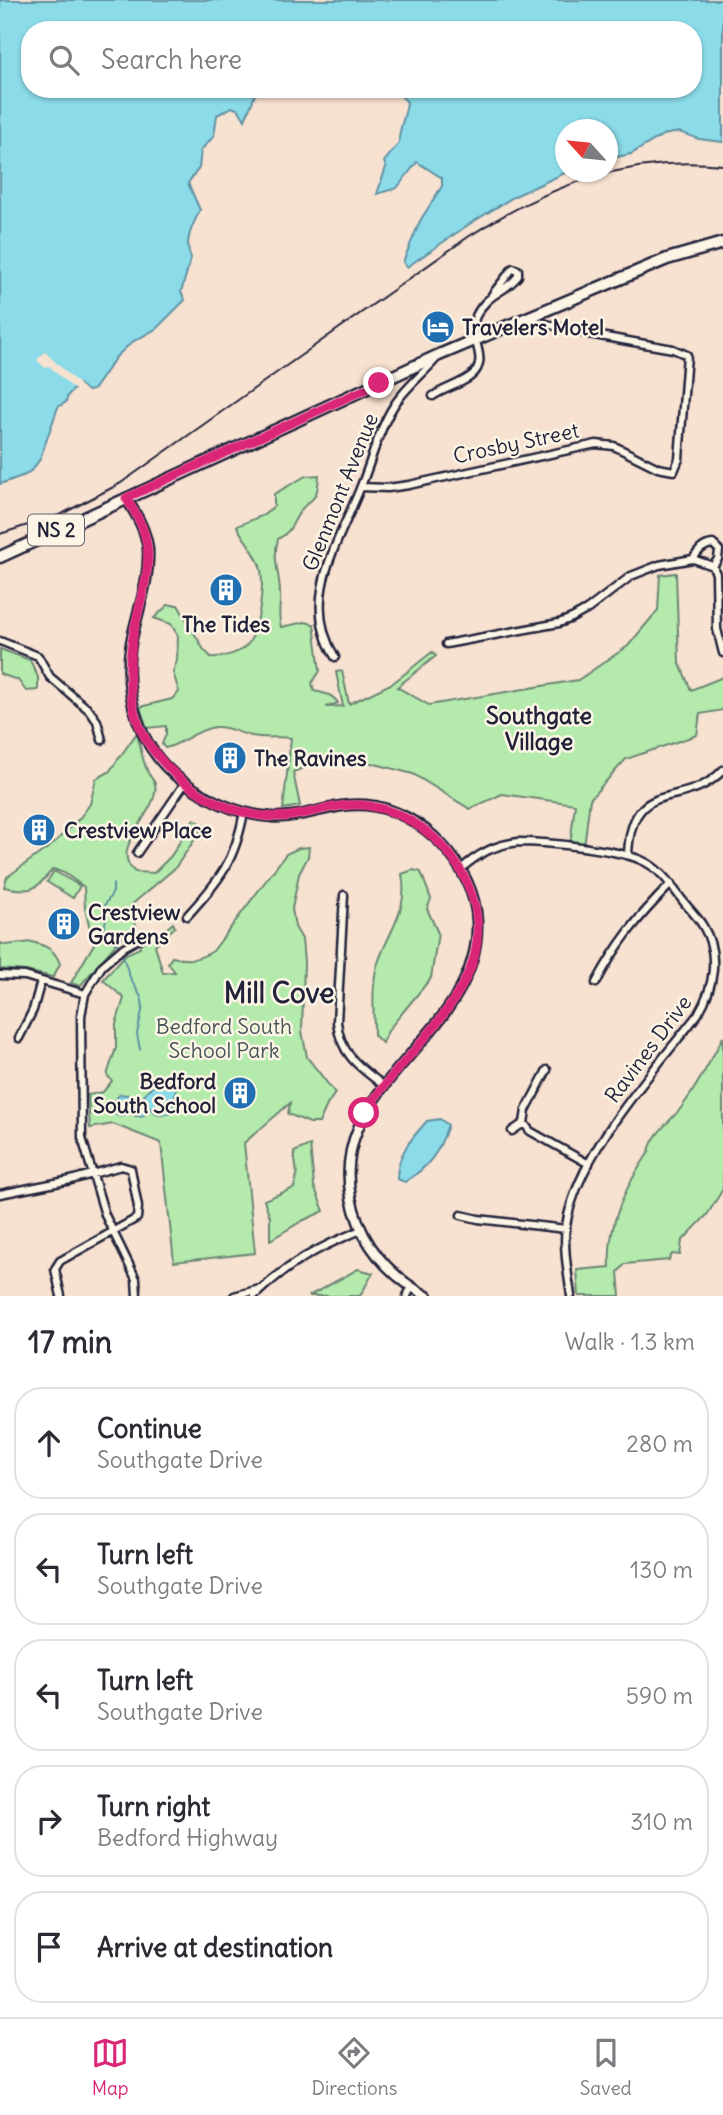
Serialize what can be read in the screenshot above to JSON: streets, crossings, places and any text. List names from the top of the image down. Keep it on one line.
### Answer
{"streets":{"main road":["NS 2"],"street":["Crosby Street","Glenmont Avenue","Ravines Drive"]},"crossings":[["Crosby Street","Glenmont Avenue"],["Crosby Street","NS 2"],["Glenmont Avenue","NS 2"]],"districts":["Southgate Village","Mill Cove"],"parks":["Bedford South School Park"],"places":{"hotel":["Travelers Motel"],"building":["The Tides","The Ravines","Crestview Place","Crestview Gardens","Bedford South School"]},"north":"top left","page":{"search":"Search here","heading":["17 min","Walk · 1.3 km"],"list":[["Continue","Southgate Drive","280 m"],["Turn left","Southgate Drive","130 m"],["Turn left","Southgate Drive","590 m"],["Turn right","Bedford Highway","310 m"],"Arrive at destination"],"nav":["Map","Directions","Saved"]}}
